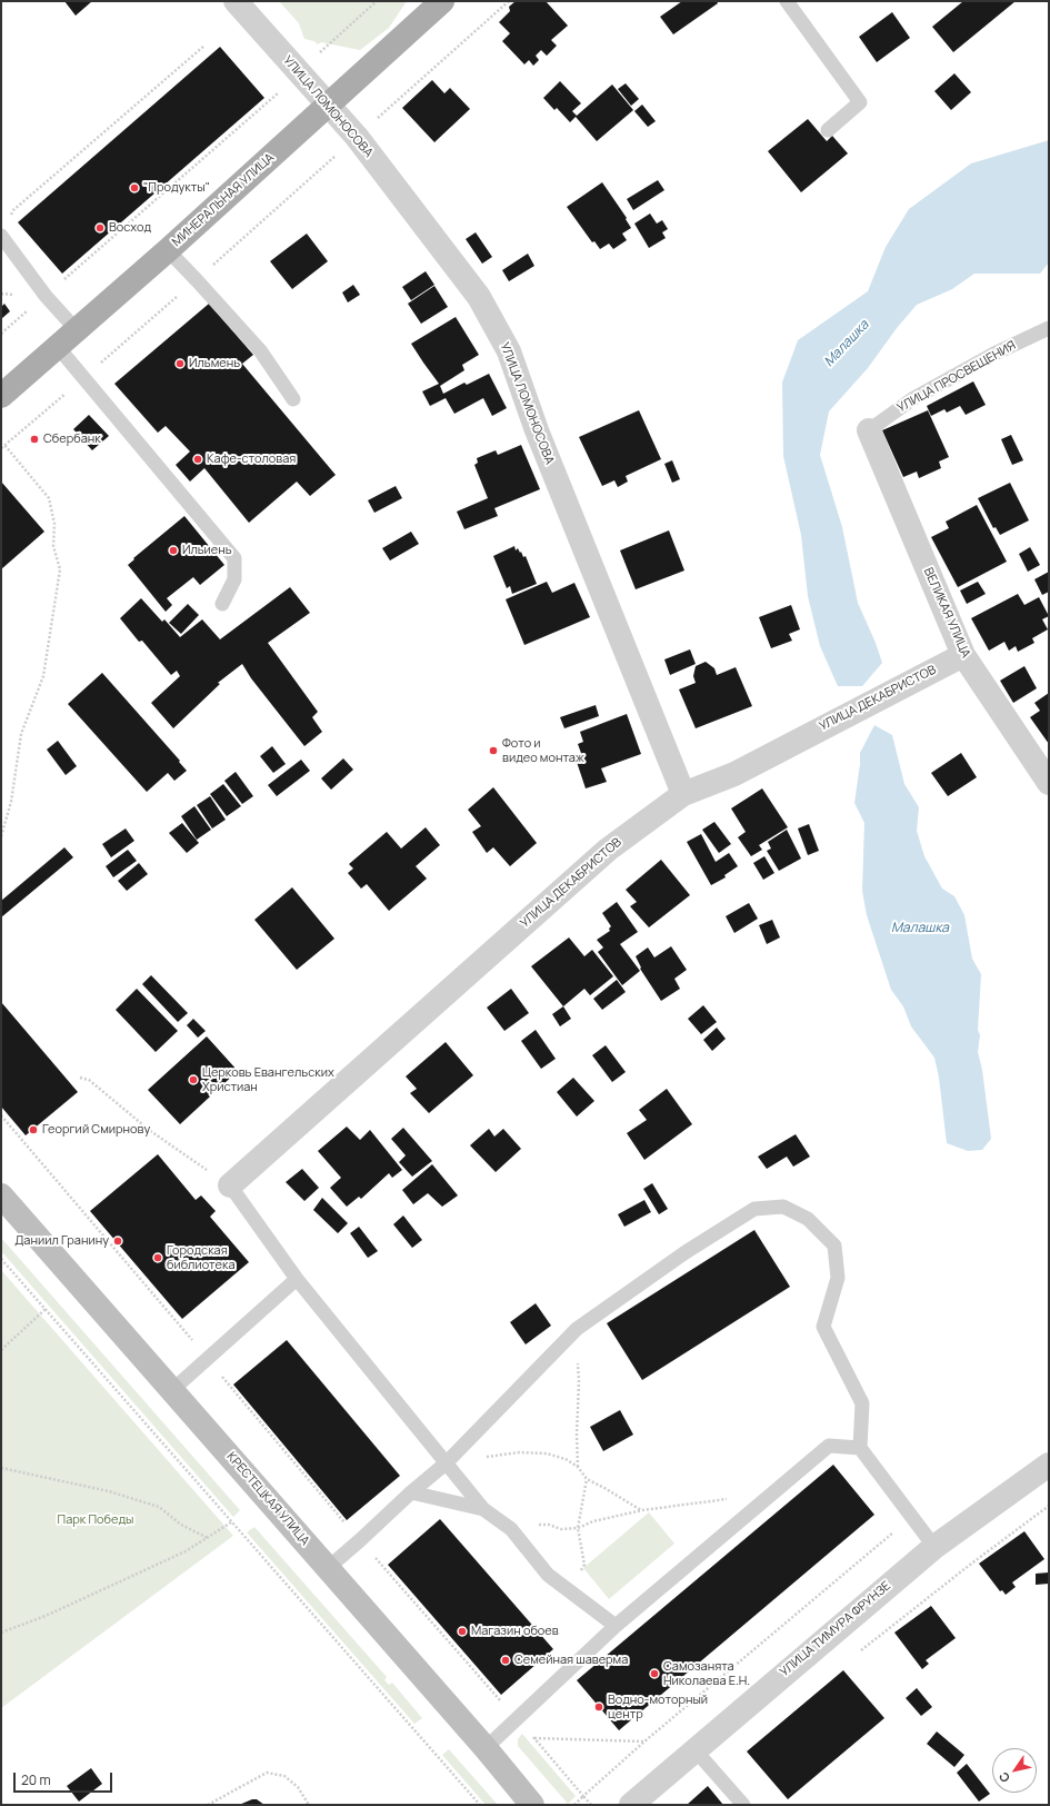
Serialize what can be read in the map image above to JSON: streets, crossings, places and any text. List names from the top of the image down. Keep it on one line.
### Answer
{"streets":{"main road":["МИНЕРАЛЬНАЯ УЛИЦА","КРЕСТЕЦКАЯ УЛИЦА"],"street":["УЛИЦА ЛОМОНОСОВА","ВЕЛИКАЯ УЛИЦА","УЛИЦА ДЕКАБРИСТОВ","УЛИЦА ТИМУРА ФРУНЗЕ"],"lane":["УЛИЦА ПРОСВЕЩЕНИЯ"]},"crossings":[["УЛИЦА ЛОМОНОСОВА","МИНЕРАЛЬНАЯ УЛИЦА"],["УЛИЦА ЛОМОНОСОВА","УЛИЦА ДЕКАБРИСТОВ"],["УЛИЦА ПРОСВЕЩЕНИЯ","ВЕЛИКАЯ УЛИЦА"],["ВЕЛИКАЯ УЛИЦА","УЛИЦА ДЕКАБРИСТОВ"]],"water":["Малашка"],"parks":["Парк Победы"],"places":["\"Продукты\"","Восход","Ильмень","Сбербанк","Кафе-столовая","Ильиень","Фото и видео монтаж","Церковь Евангельских Христиан","Георгий Смирнову","Даниил Гранину","Городская библиотека","Магазин обоев","Семейная шаверма","Самозанята Николаева Е.Н.","Водно-моторный центр"],"scale_bar":"20 m","north":"bottom left"}
